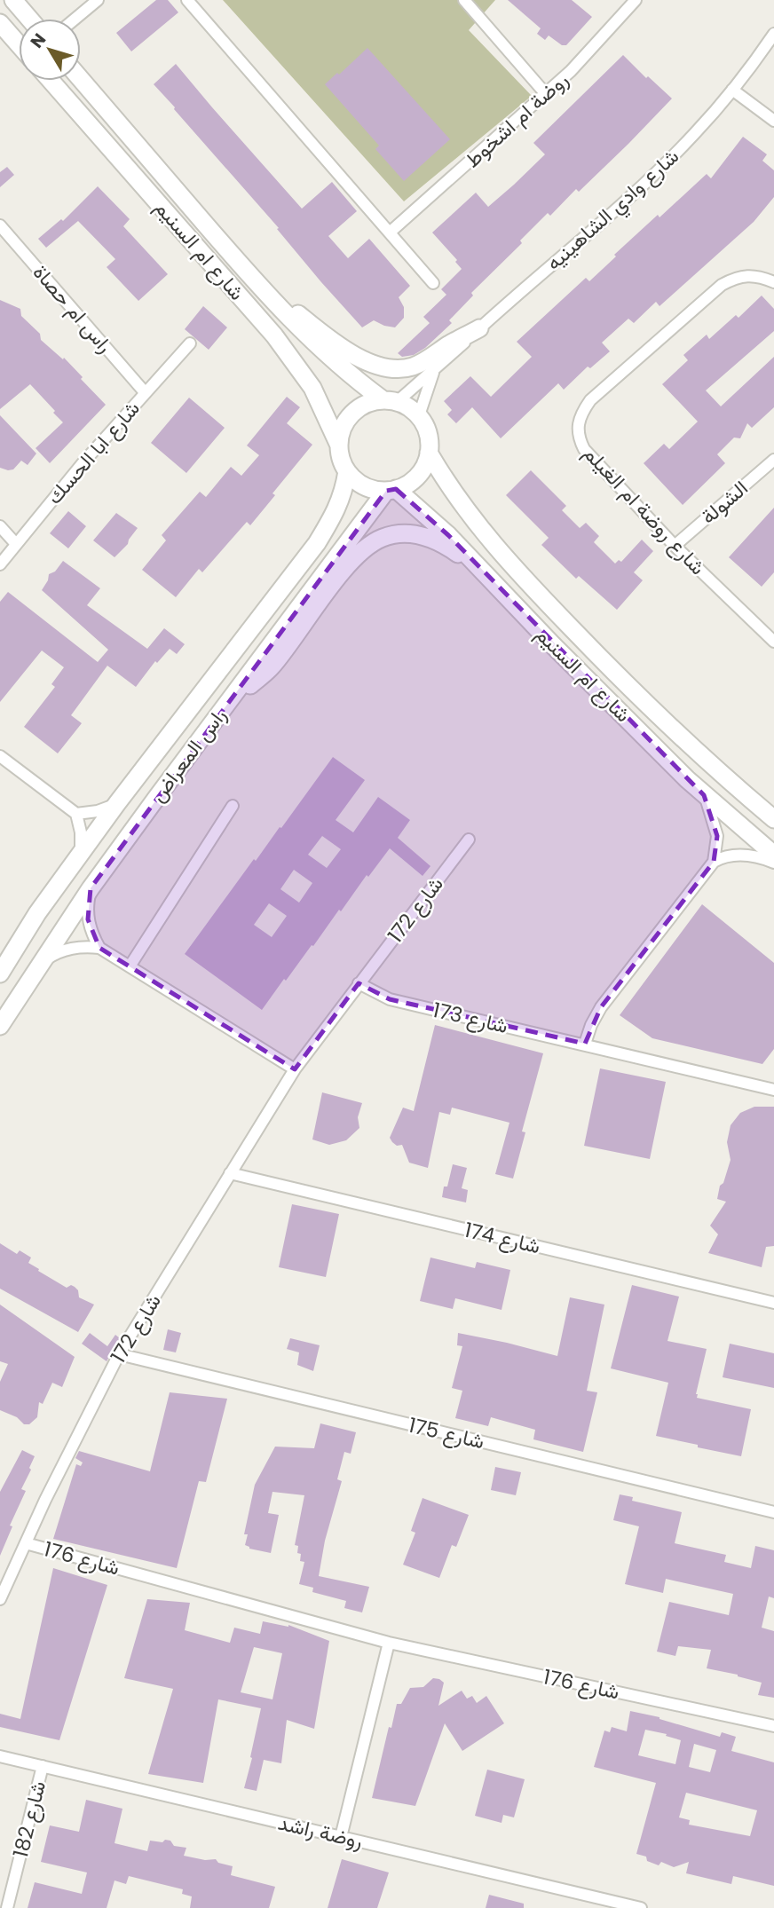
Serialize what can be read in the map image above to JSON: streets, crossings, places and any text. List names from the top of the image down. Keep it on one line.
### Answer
{"streets":{"main road":["شارع ام السنيم","راس المعراض"],"street":["روضة ام اشخوط","شارع وادي الشاهينيه","راس ام حصاة","شارع ابا الحسك","الشولة","شارع روضة ام الغيلم","شارع 172","شارع 173","شارع 174","شارع 175","شارع 176","شارع 182","روضة راشد"]},"crossings":[["شارع وادي الشاهينيه","شارع ام السنيم"],["شارع وادي الشاهينيه","راس المعراض"],["شارع ام السنيم","راس المعراض"],["راس ام حصاة","شارع ابا الحسك"],["الشولة","شارع روضة ام الغيلم"],["شارع 172","شارع 173"],["شارع 172","شارع 174"],["شارع 172","شارع 175"],["شارع 172","شارع 176"],["شارع 182","روضة راشد"]],"north":"top left"}
